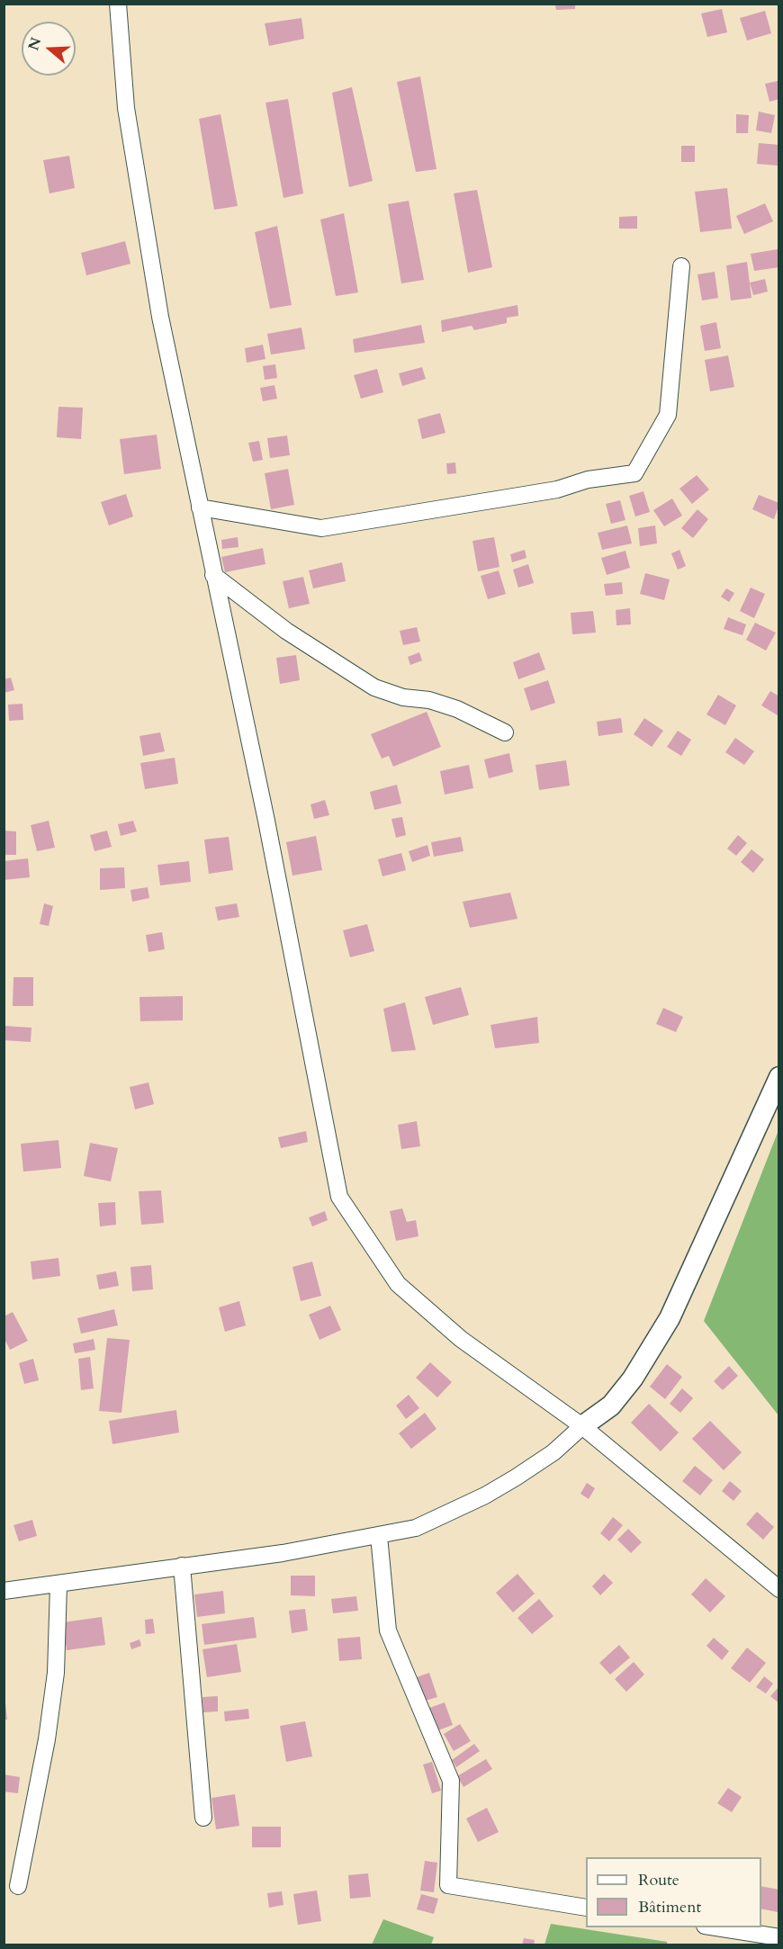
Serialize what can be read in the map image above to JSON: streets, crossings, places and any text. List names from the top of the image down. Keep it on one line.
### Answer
{"legend":["Route","Bâtiment"],"north":"left"}
